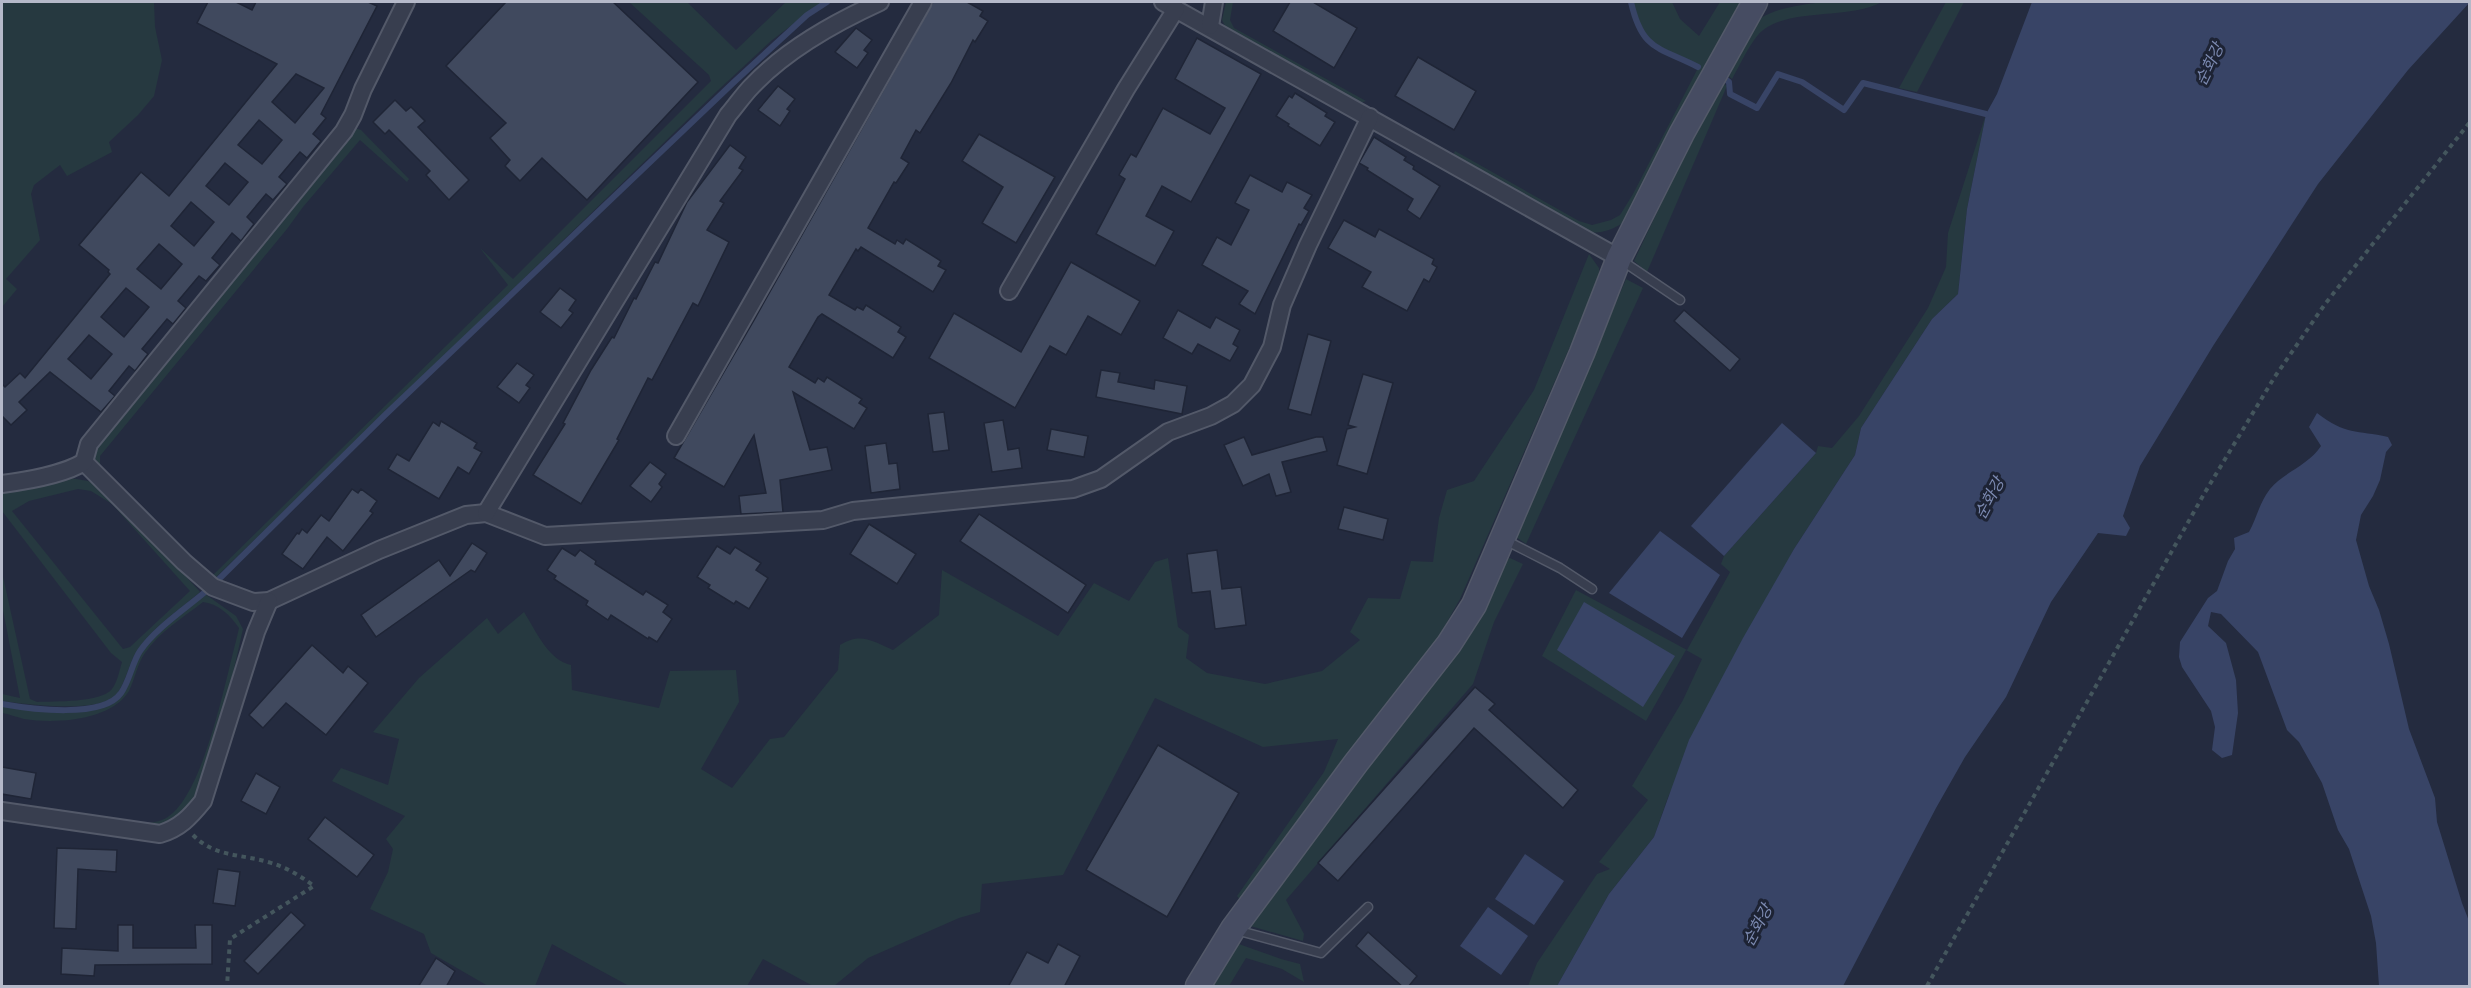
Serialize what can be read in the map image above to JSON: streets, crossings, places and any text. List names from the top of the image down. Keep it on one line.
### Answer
{"water":["순화강"]}
